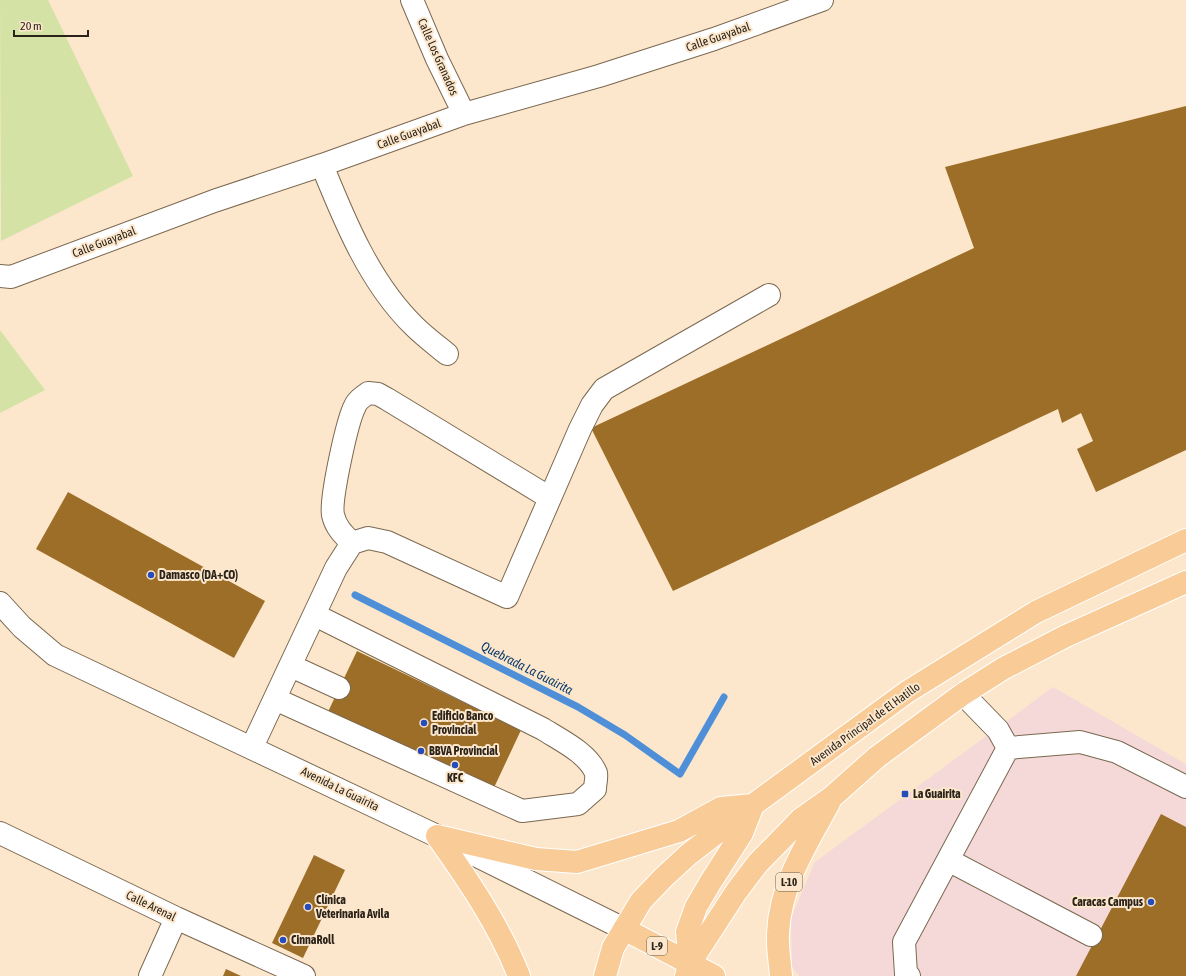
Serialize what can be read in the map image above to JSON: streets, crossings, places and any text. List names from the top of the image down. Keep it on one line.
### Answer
{"streets":{"main road":["Avenida Principal de El Hatillo","Avenida La Guairita","L-10","L-9"],"street":["Calle Guayabal","Calle Los Granados","Calle Arenal"]},"crossings":[["Calle Guayabal","Calle Los Granados"],["Avenida Principal de El Hatillo","Avenida La Guairita"],["Avenida La Guairita","L-10"],["Avenida La Guairita","L-9"],["L-10","L-9"]],"water":["Quebrada La Guairita"],"places":{"other":["Damasco (DA+CO)","Edificio Banco Provincial","BBVA Provincial","KFC","Caracas Campus","Clínica Veterinaria Avila","CinnaRoll"],"transit":["La Guairita"]},"scale_bar":"20 m"}
